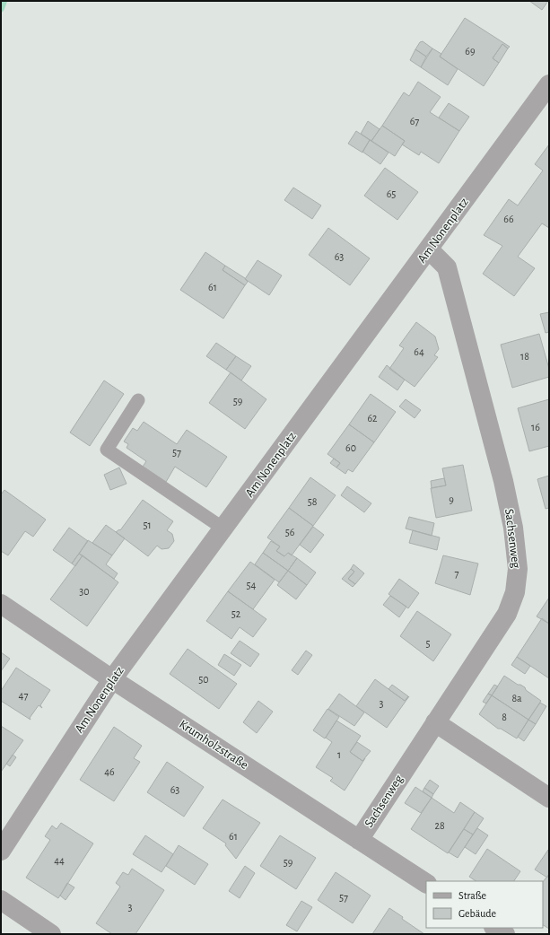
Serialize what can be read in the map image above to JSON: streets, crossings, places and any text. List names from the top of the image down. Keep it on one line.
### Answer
{"streets":{"street":["Am Nonenplatz","Sachsenweg","Krumholzstraße"]},"crossings":[["Am Nonenplatz","Sachsenweg"],["Am Nonenplatz","Krumholzstraße"],["Sachsenweg","Krumholzstraße"]],"house_numbers":["69","67","65","66","63","61","64","18","59","62","16","60","57","9","58","51","56","7","54","30","52","5","50","47","8a","3","8","1","46","63","28","61","44","59","57","3"],"legend":["Straße","Gebäude"]}
